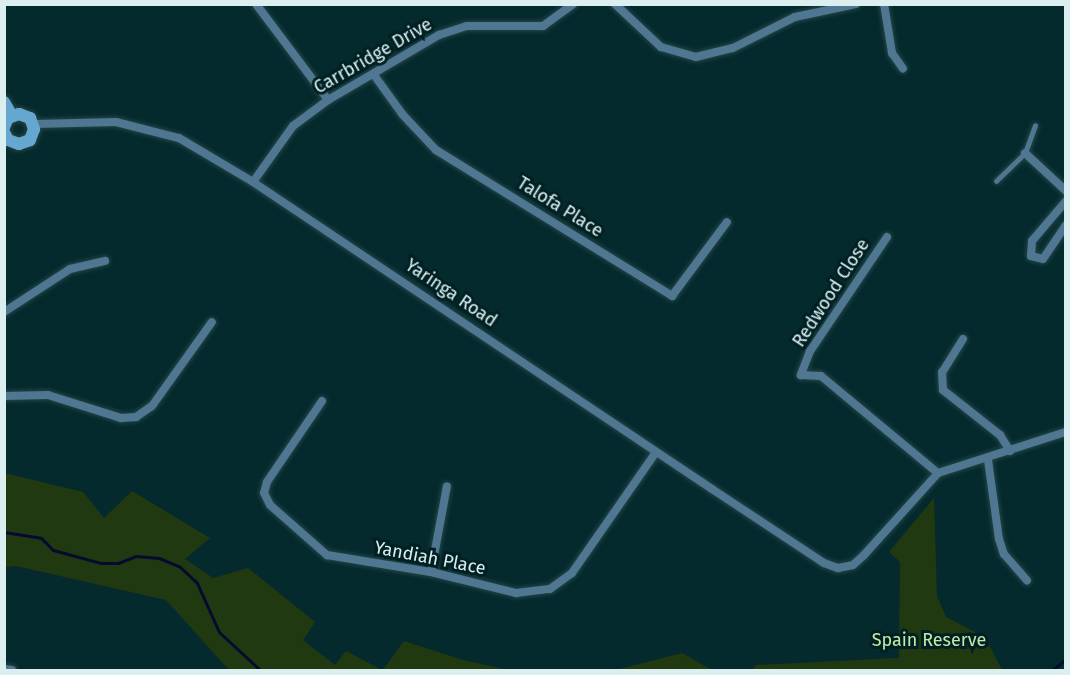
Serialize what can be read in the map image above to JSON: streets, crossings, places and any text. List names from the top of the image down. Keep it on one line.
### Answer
{"streets":{"street":["Carrbridge Drive","Talofa Place","Yaringa Road","Redwood Close","Yandiah Place"]},"crossings":[["Carrbridge Drive","Talofa Place"],["Carrbridge Drive","Yaringa Road"],["Yaringa Road","Redwood Close"],["Yaringa Road","Yandiah Place"]],"parks":["Spain Reserve"]}
